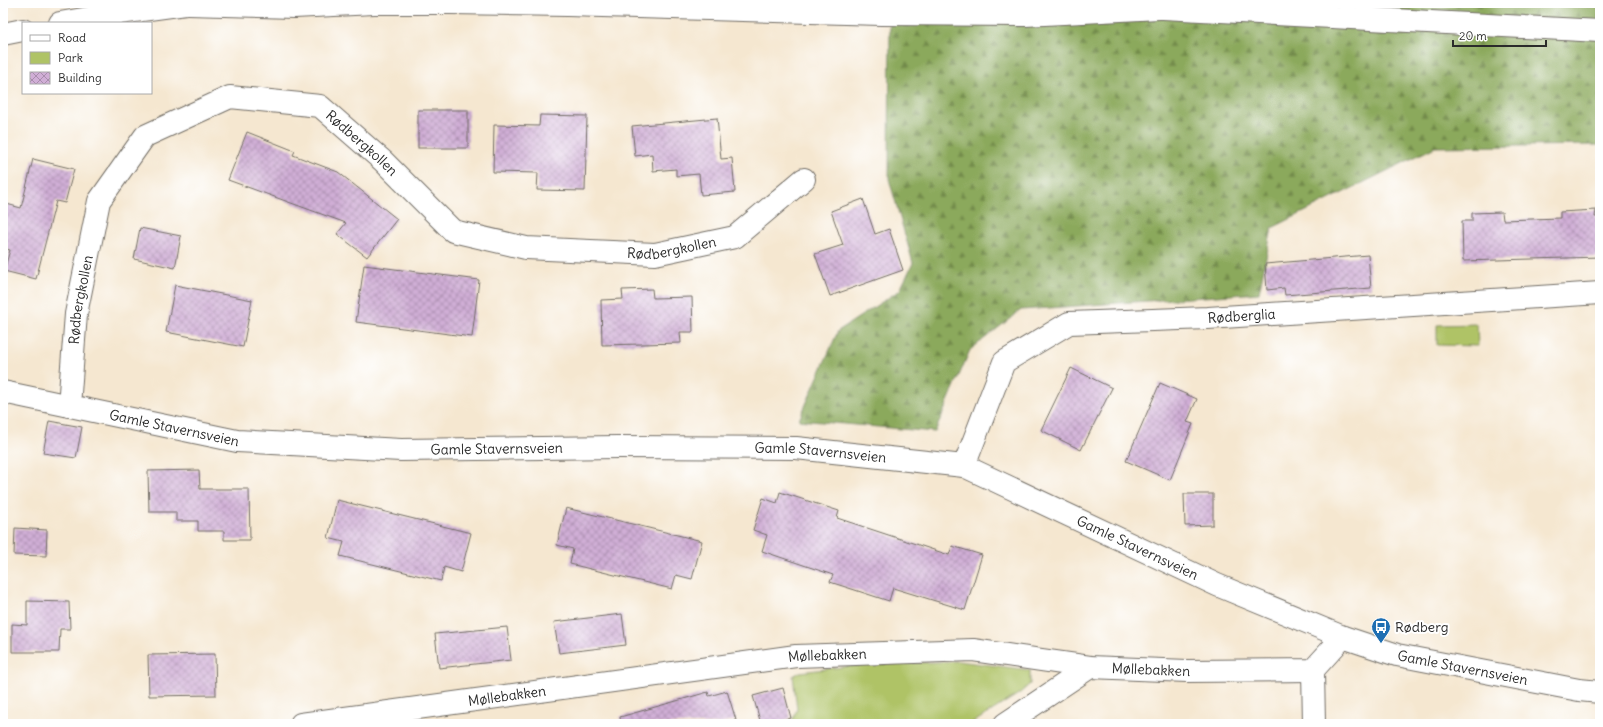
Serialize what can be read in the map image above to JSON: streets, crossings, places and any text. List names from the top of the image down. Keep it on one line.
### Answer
{"streets":{"street":["Rødbergkollen","Rødberglia","Gamle Stavernsveien","Møllebakken"]},"crossings":[["Rødbergkollen","Gamle Stavernsveien"],["Rødberglia","Gamle Stavernsveien"]],"places":{"bus stop":["Rødberg"]},"legend":["Road","Park","Building"],"scale_bar":"20 m"}
